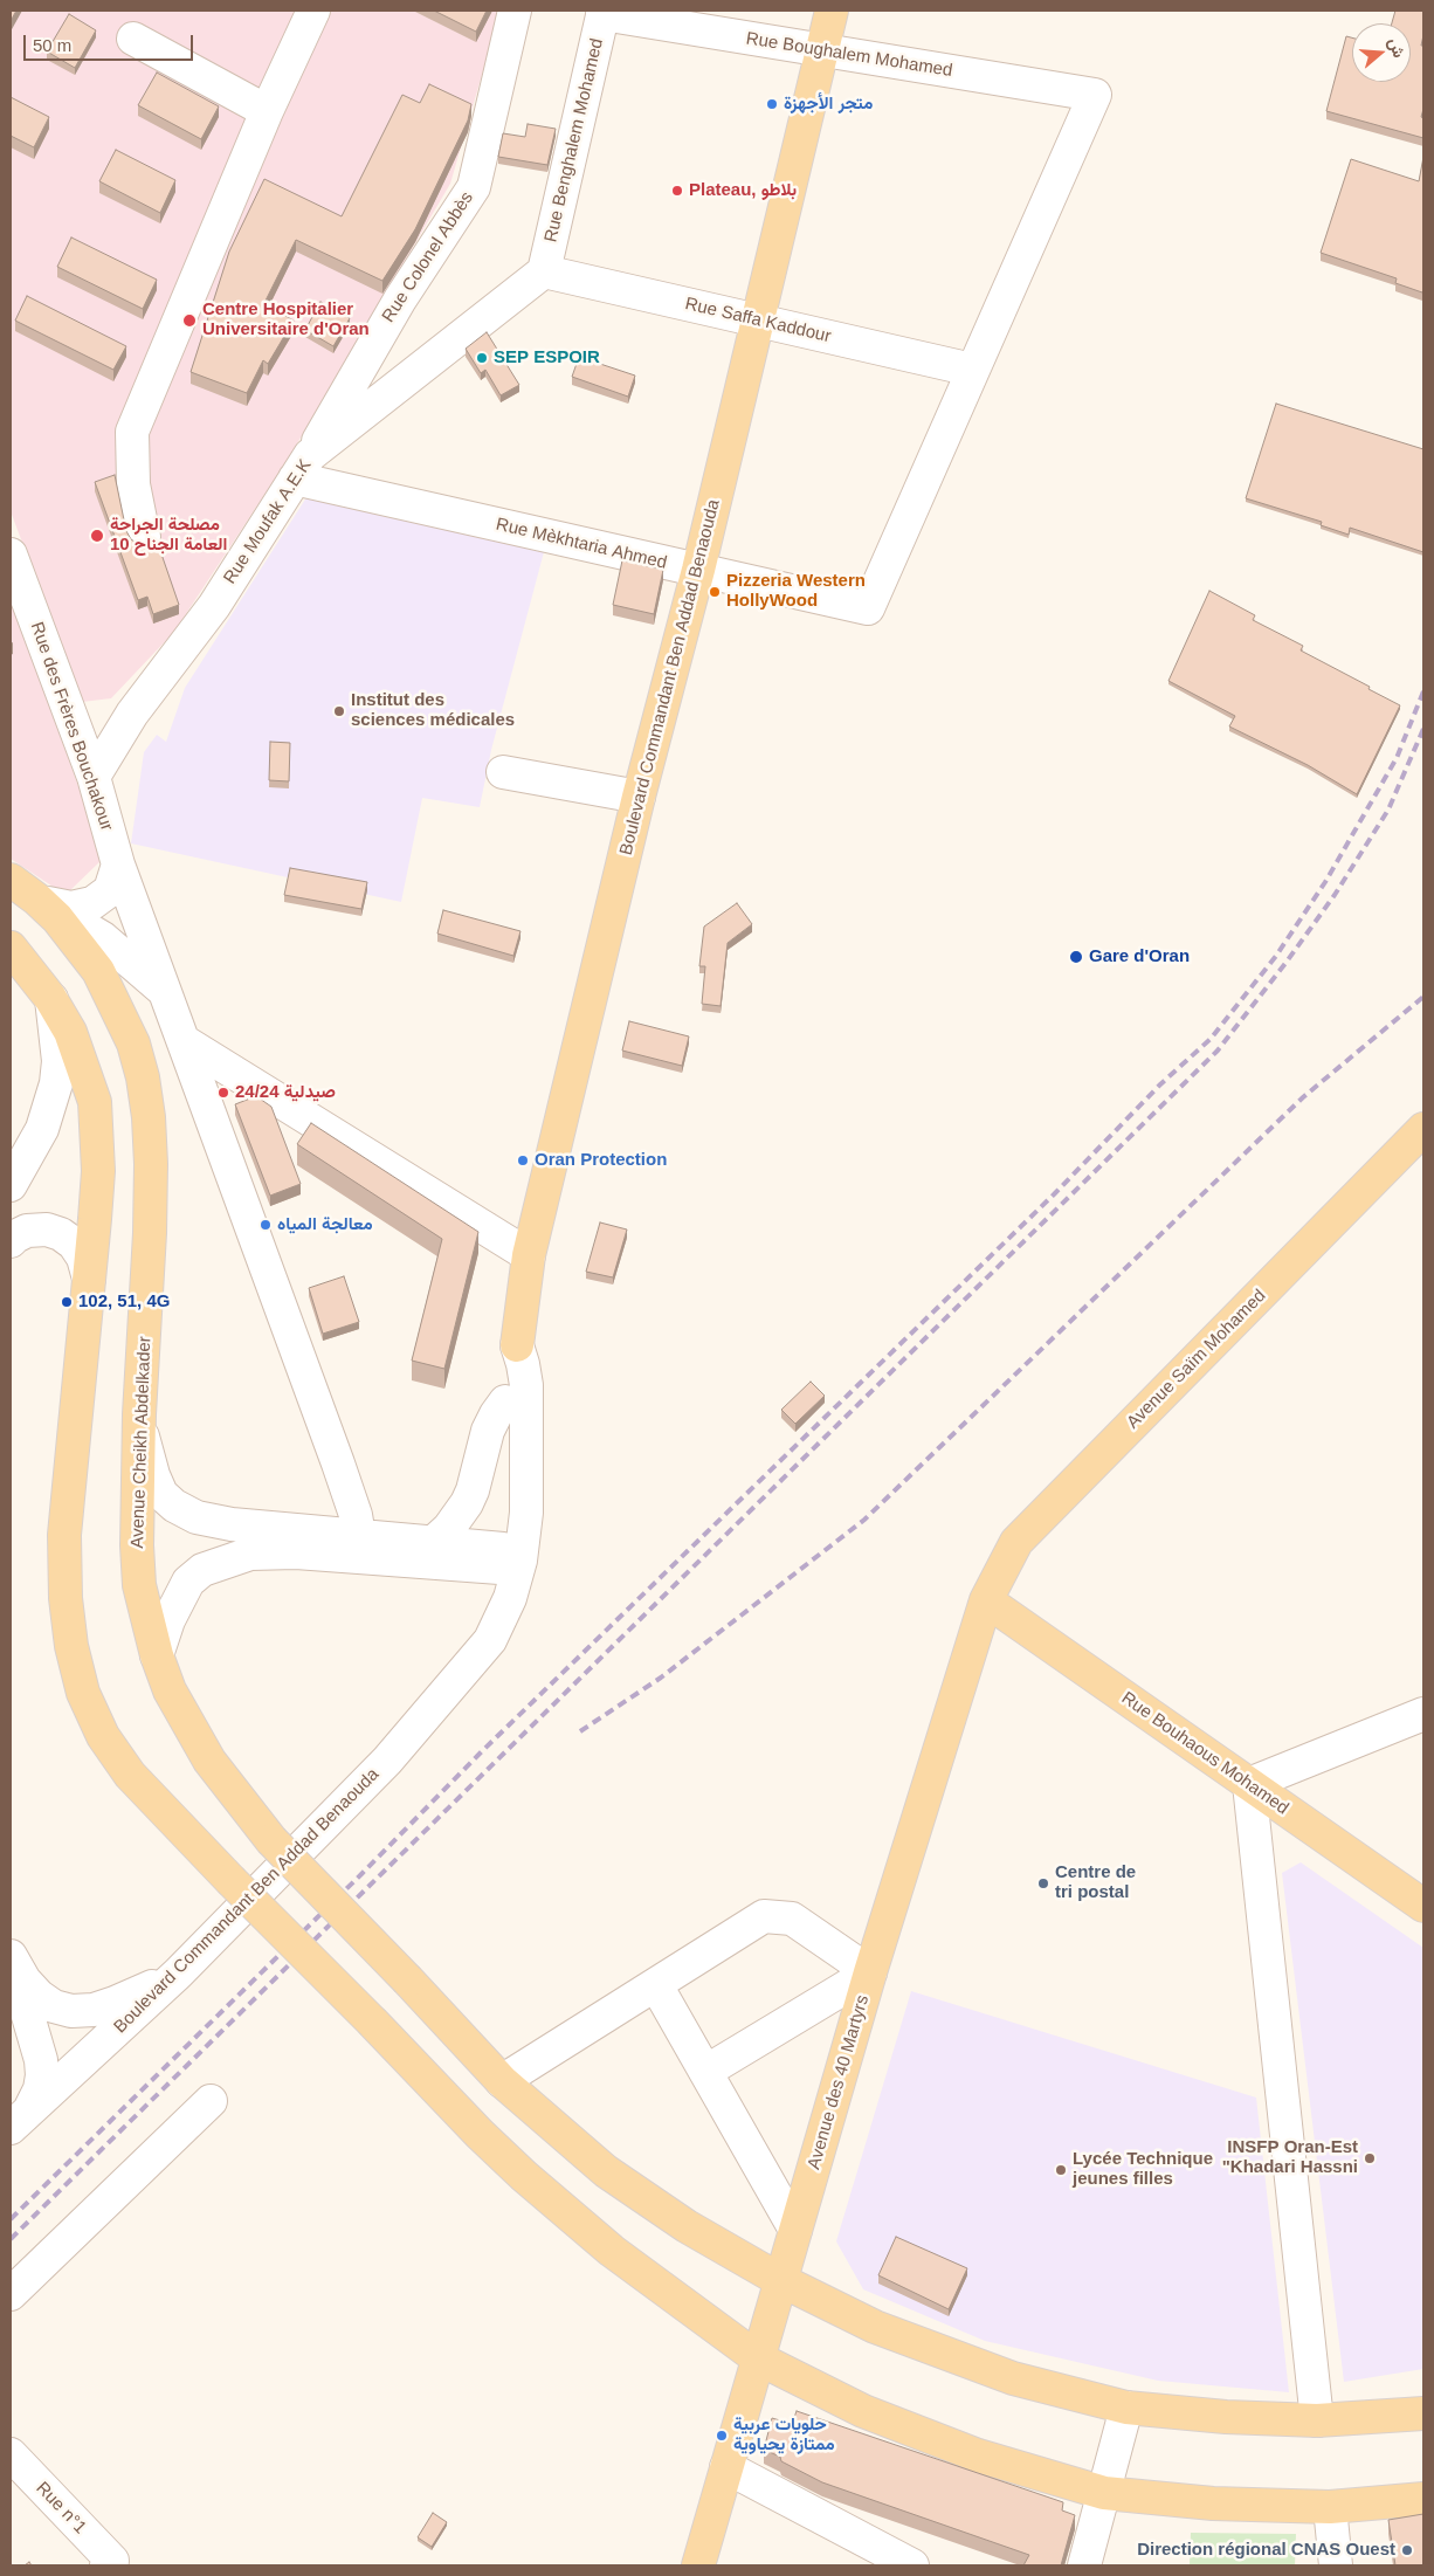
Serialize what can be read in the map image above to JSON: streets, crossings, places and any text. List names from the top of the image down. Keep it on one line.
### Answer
{"streets":{"main road":["Boulevard Commandant Ben Addad Benaouda","Avenue Saïm Mohamed","Avenue Cheikh Abdelkader","Rue Bouhaous Mohamed","Avenue des 40 Martyrs"],"street":["Rue Boughalem Mohamed","Rue Benghalem Mohamed","Rue Colonel Abbès","Rue Saffa Kaddour","Rue Moufak A.E.K","Rue Mèkhtaria Ahmed","Rue des Frères Bouchakour","Rue n°1"]},"crossings":[["Rue Boughalem Mohamed","Rue Benghalem Mohamed"],["Rue Boughalem Mohamed","Rue Saffa Kaddour"],["Rue Boughalem Mohamed","Rue Mèkhtaria Ahmed"],["Rue Boughalem Mohamed","Boulevard Commandant Ben Addad Benaouda"],["Rue Benghalem Mohamed","Rue Saffa Kaddour"],["Rue Benghalem Mohamed","Rue Moufak A.E.K"],["Rue Colonel Abbès","Rue Moufak A.E.K"],["Rue Colonel Abbès","Rue Mèkhtaria Ahmed"],["Rue Saffa Kaddour","Rue Moufak A.E.K"],["Rue Saffa Kaddour","Rue Mèkhtaria Ahmed"],["Rue Saffa Kaddour","Boulevard Commandant Ben Addad Benaouda"],["Rue Moufak A.E.K","Rue Mèkhtaria Ahmed"],["Rue Moufak A.E.K","Rue des Frères Bouchakour"],["Rue Mèkhtaria Ahmed","Boulevard Commandant Ben Addad Benaouda"],["Avenue Saïm Mohamed","Rue Bouhaous Mohamed"],["Avenue Saïm Mohamed","Avenue des 40 Martyrs"],["Avenue Cheikh Abdelkader","Avenue des 40 Martyrs"],["Rue Bouhaous Mohamed","Avenue des 40 Martyrs"]],"places":["متجر الأجهزة","Plateau, بلاطو","Centre Hospitalier Universitaire d'Oran","SEP ESPOIR","مصلحة الجراحة العامة الجناح 10","Pizzeria Western HollyWood","Institut des sciences médicales","Gare d'Oran","صيدلية 24/24","Oran Protection","معالجة المياه","102, 51, 4G","Centre de tri postal","INSFP Oran-Est \"Khadari Hassni","Lycée Technique jeunes filles","حلويات عربية ممتازة يحياوية","Direction régional CNAS Ouest"],"scale_bar":"50 m","north":"right"}
